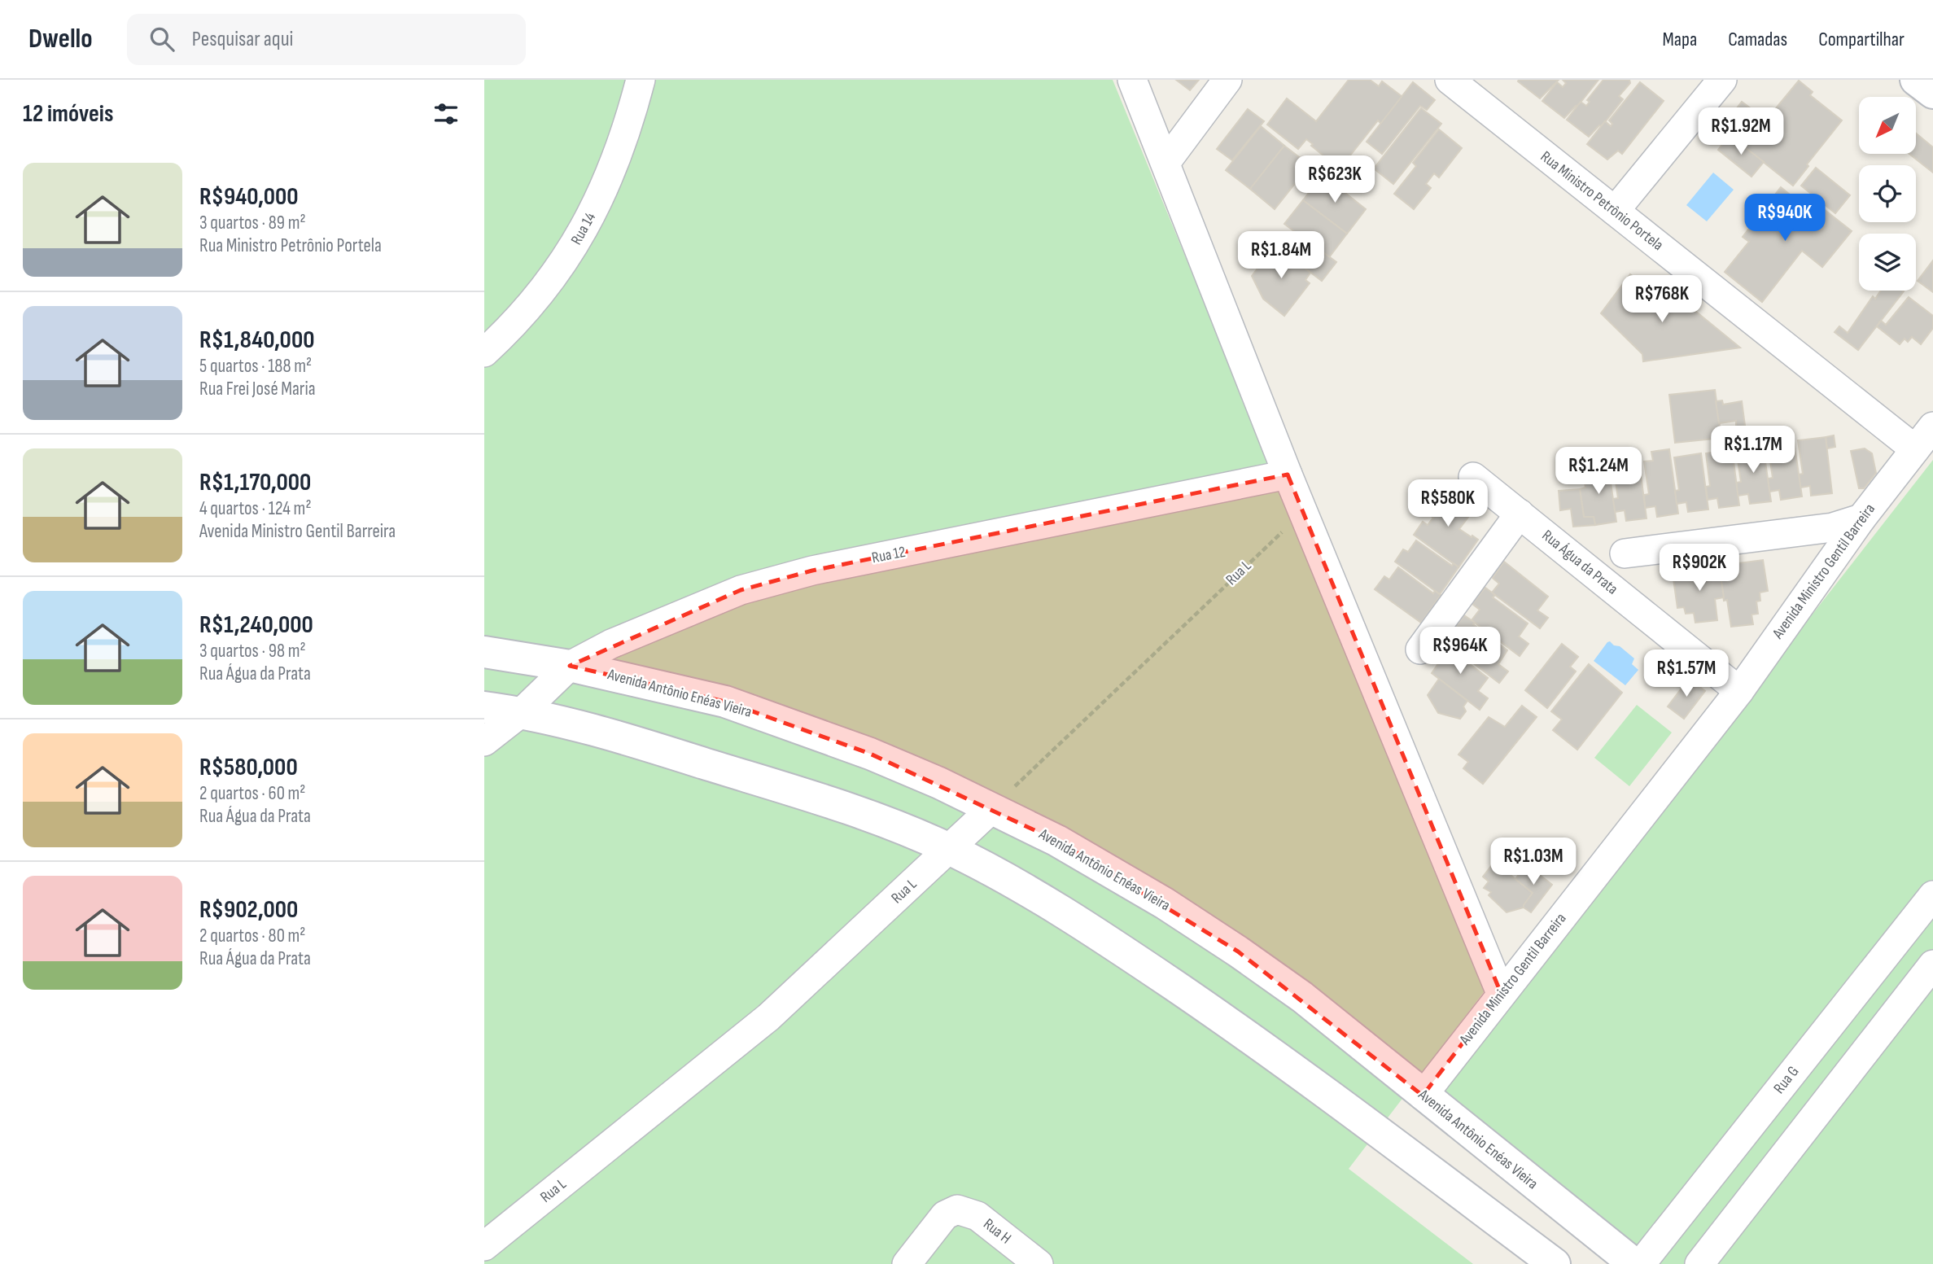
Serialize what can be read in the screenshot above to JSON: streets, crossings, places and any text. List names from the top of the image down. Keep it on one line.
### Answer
{"streets":{"street":["Rua Ministro Petrônio Portela","Rua 14","Rua 12","Rua Água da Prata","Avenida Ministro Gentil Barreira","Rua L","Avenida Antônio Enéas Vieira","Rua G","Rua H"]},"crossings":[["Rua Ministro Petrônio Portela","Avenida Ministro Gentil Barreira"],["Rua 12","Avenida Antônio Enéas Vieira"],["Rua Água da Prata","Avenida Ministro Gentil Barreira"],["Avenida Ministro Gentil Barreira","Avenida Antônio Enéas Vieira"],["Rua L","Avenida Antônio Enéas Vieira"]],"north":"bottom left","page":{"header":"Dwello","search":"Pesquisar aqui","nav":["Mapa","Camadas","Compartilhar"],"heading":"12 imóveis","price":["R$1.92M","R$623K","R$940K","R$1.84M","R$768K","R$1.17M","R$1.24M","R$580K","R$902K","R$964K","R$1.57M","R$1.03M"],"list":[{"name":"R$940,000","note":"3 quartos · 89 m² · Rua Ministro Petrônio Portela"},{"name":"R$1,840,000","note":"5 quartos · 188 m² · Rua Frei José Maria"},{"name":"R$1,170,000","note":"4 quartos · 124 m² · Avenida Ministro Gentil Barreira"},{"name":"R$1,240,000","note":"3 quartos · 98 m² · Rua Água da Prata"},{"name":"R$580,000","note":"2 quartos · 60 m² · Rua Água da Prata"},{"name":"R$902,000","note":"2 quartos · 80 m² · Rua Água da Prata"}]}}
